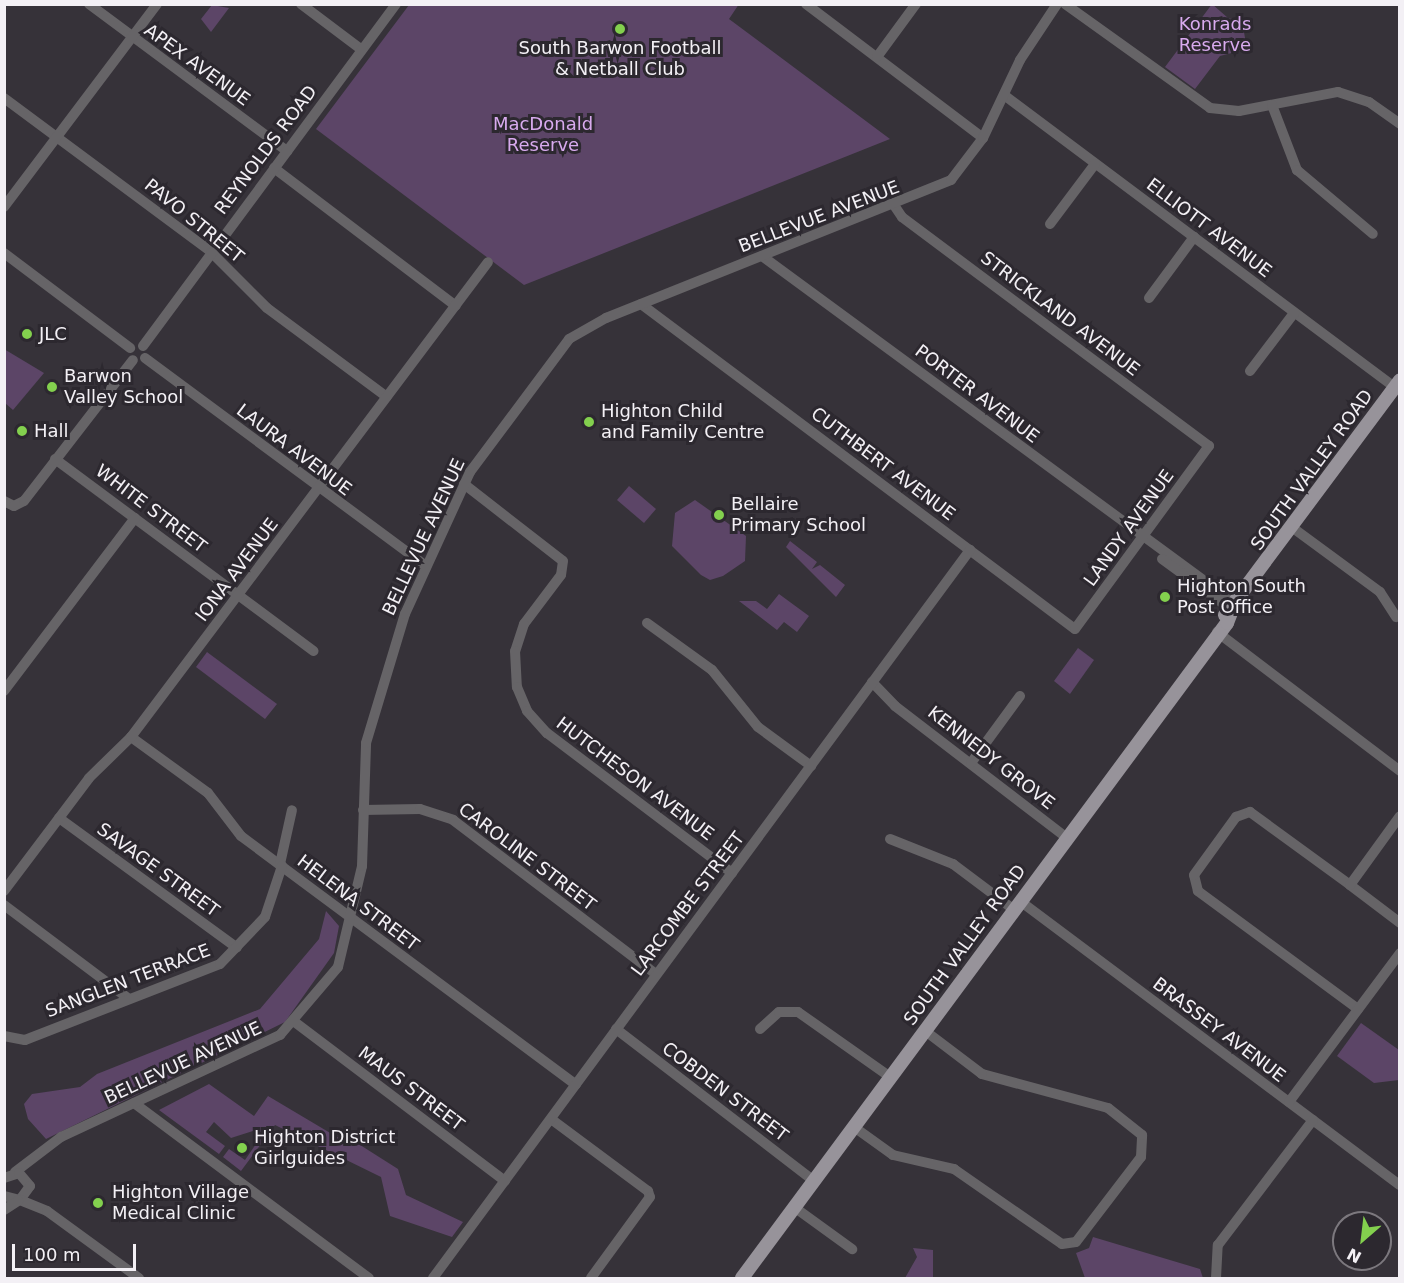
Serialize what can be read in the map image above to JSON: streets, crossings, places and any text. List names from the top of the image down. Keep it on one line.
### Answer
{"streets":{"main road":["SOUTH VALLEY ROAD"],"street":["APEX AVENUE","REYNOLDS ROAD","BELLEVUE AVENUE","PAVO STREET","ELLIOTT AVENUE","STRICKLAND AVENUE","PORTER AVENUE","LAURA AVENUE","CUTHBERT AVENUE","WHITE STREET","LANDY AVENUE","IONA AVENUE","KENNEDY GROVE","HUTCHESON AVENUE","CAROLINE STREET","SAVAGE STREET","HELENA STREET","LARCOMBE STREET","SANGLEN TERRACE","BRASSEY AVENUE","MAUS STREET","COBDEN STREET"]},"crossings":[["APEX AVENUE","REYNOLDS ROAD"],["REYNOLDS ROAD","PAVO STREET"],["BELLEVUE AVENUE","ELLIOTT AVENUE"],["BELLEVUE AVENUE","STRICKLAND AVENUE"],["BELLEVUE AVENUE","PORTER AVENUE"],["BELLEVUE AVENUE","LAURA AVENUE"],["BELLEVUE AVENUE","CUTHBERT AVENUE"],["BELLEVUE AVENUE","HUTCHESON AVENUE"],["BELLEVUE AVENUE","CAROLINE STREET"],["BELLEVUE AVENUE","HELENA STREET"],["BELLEVUE AVENUE","MAUS STREET"],["PAVO STREET","IONA AVENUE"],["ELLIOTT AVENUE","SOUTH VALLEY ROAD"],["STRICKLAND AVENUE","LANDY AVENUE"],["PORTER AVENUE","SOUTH VALLEY ROAD"],["PORTER AVENUE","LANDY AVENUE"],["LAURA AVENUE","IONA AVENUE"],["CUTHBERT AVENUE","LANDY AVENUE"],["CUTHBERT AVENUE","LARCOMBE STREET"],["SOUTH VALLEY ROAD","KENNEDY GROVE"],["SOUTH VALLEY ROAD","BRASSEY AVENUE"],["SOUTH VALLEY ROAD","COBDEN STREET"],["WHITE STREET","IONA AVENUE"],["IONA AVENUE","SAVAGE STREET"],["IONA AVENUE","HELENA STREET"],["KENNEDY GROVE","LARCOMBE STREET"],["HUTCHESON AVENUE","LARCOMBE STREET"],["CAROLINE STREET","LARCOMBE STREET"],["SAVAGE STREET","SANGLEN TERRACE"],["HELENA STREET","LARCOMBE STREET"],["HELENA STREET","SANGLEN TERRACE"],["LARCOMBE STREET","MAUS STREET"],["LARCOMBE STREET","COBDEN STREET"]],"parks":["Konrads Reserve","MacDonald Reserve"],"places":["South Barwon Football & Netball Club","JLC","Barwon Valley School","Highton Child and Family Centre","Hall","Bellaire Primary School","Highton South Post Office","Highton District Girlguides","Highton Village Medical Clinic"],"scale_bar":"100 m","north":"bottom left"}
